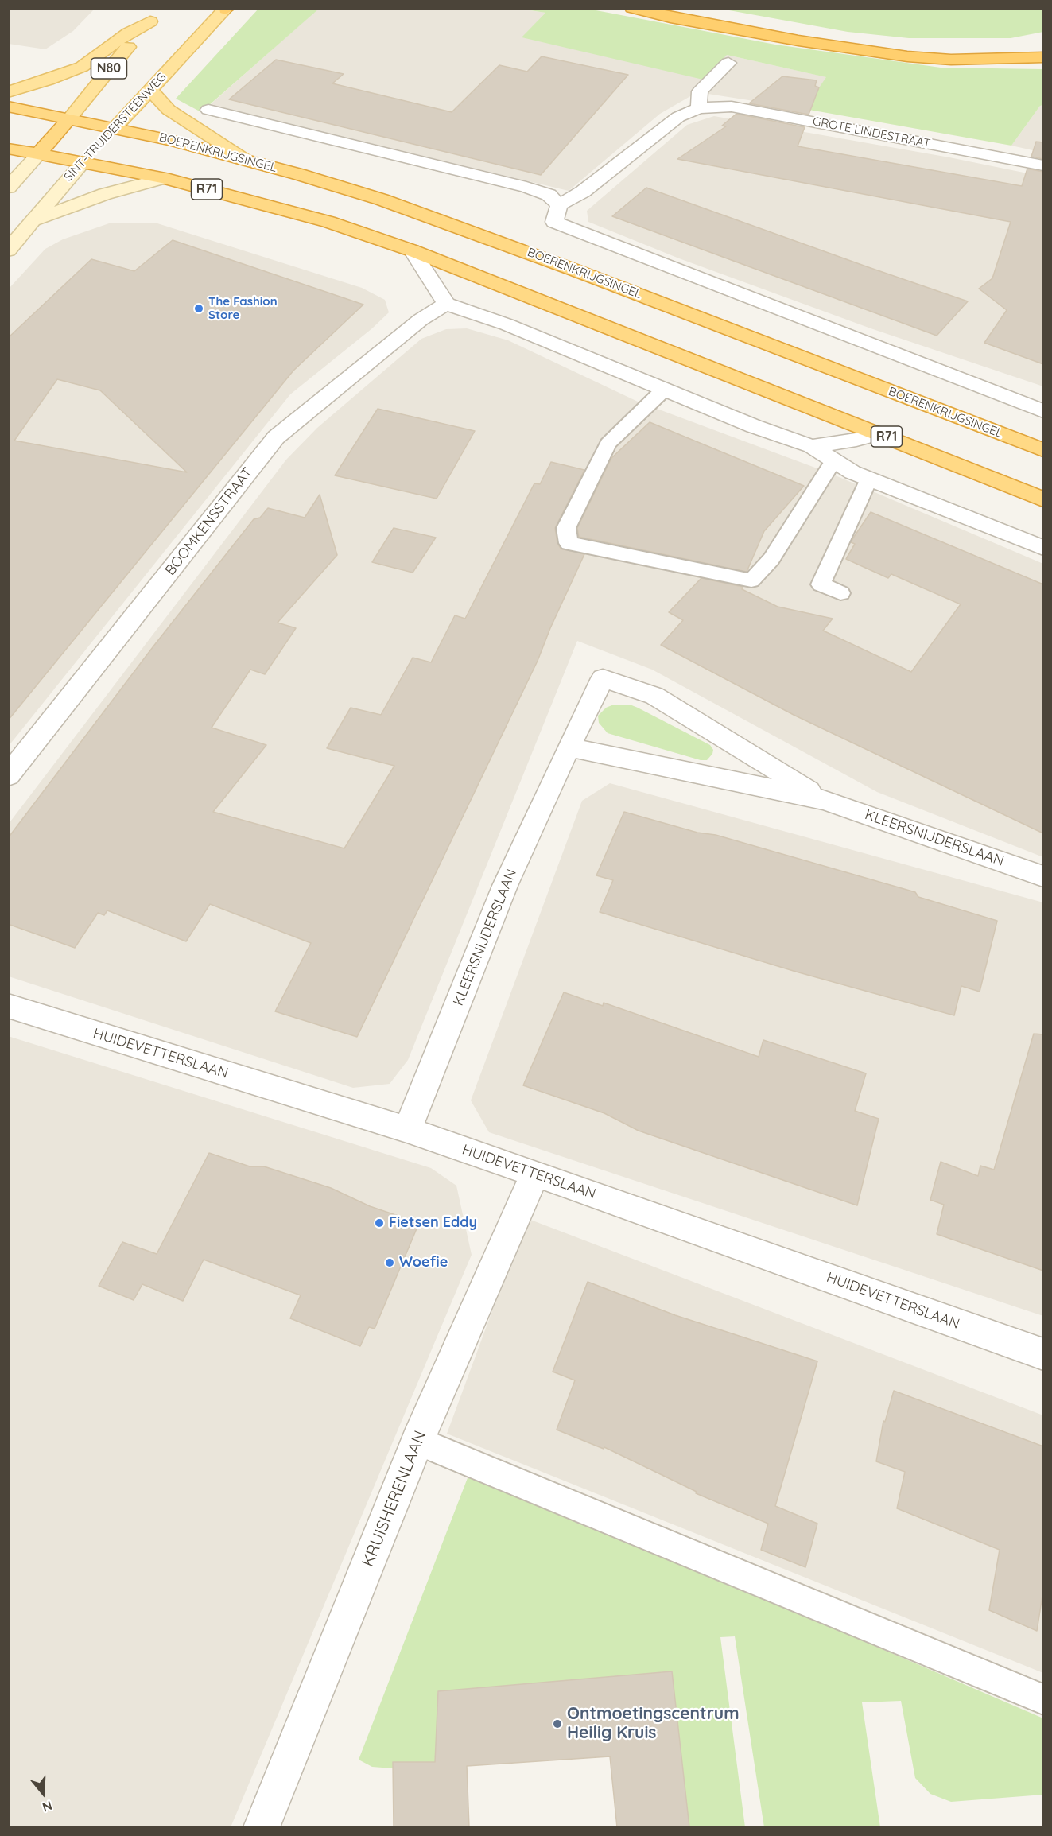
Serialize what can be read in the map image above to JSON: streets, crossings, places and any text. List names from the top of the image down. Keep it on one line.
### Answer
{"streets":{"highway":["N80","SINT-TRUIDERSTEENWEG","BOERENKRIJGSINGEL","R71"],"street":["GROTE LINDESTRAAT","BOOMKENSSTRAAT","KLEERSNIJDERSLAAN","HUIDEVETTERSLAAN","KRUISHERENLAAN"]},"crossings":[["N80","BOERENKRIJGSINGEL"],["N80","R71"],["SINT-TRUIDERSTEENWEG","BOERENKRIJGSINGEL"],["SINT-TRUIDERSTEENWEG","R71"],["KLEERSNIJDERSLAAN","HUIDEVETTERSLAAN"],["HUIDEVETTERSLAAN","KRUISHERENLAAN"]],"places":["The Fashion Store","Fietsen Eddy","Woefie","Ontmoetingscentrum Heilig Kruis"],"north":"bottom"}
